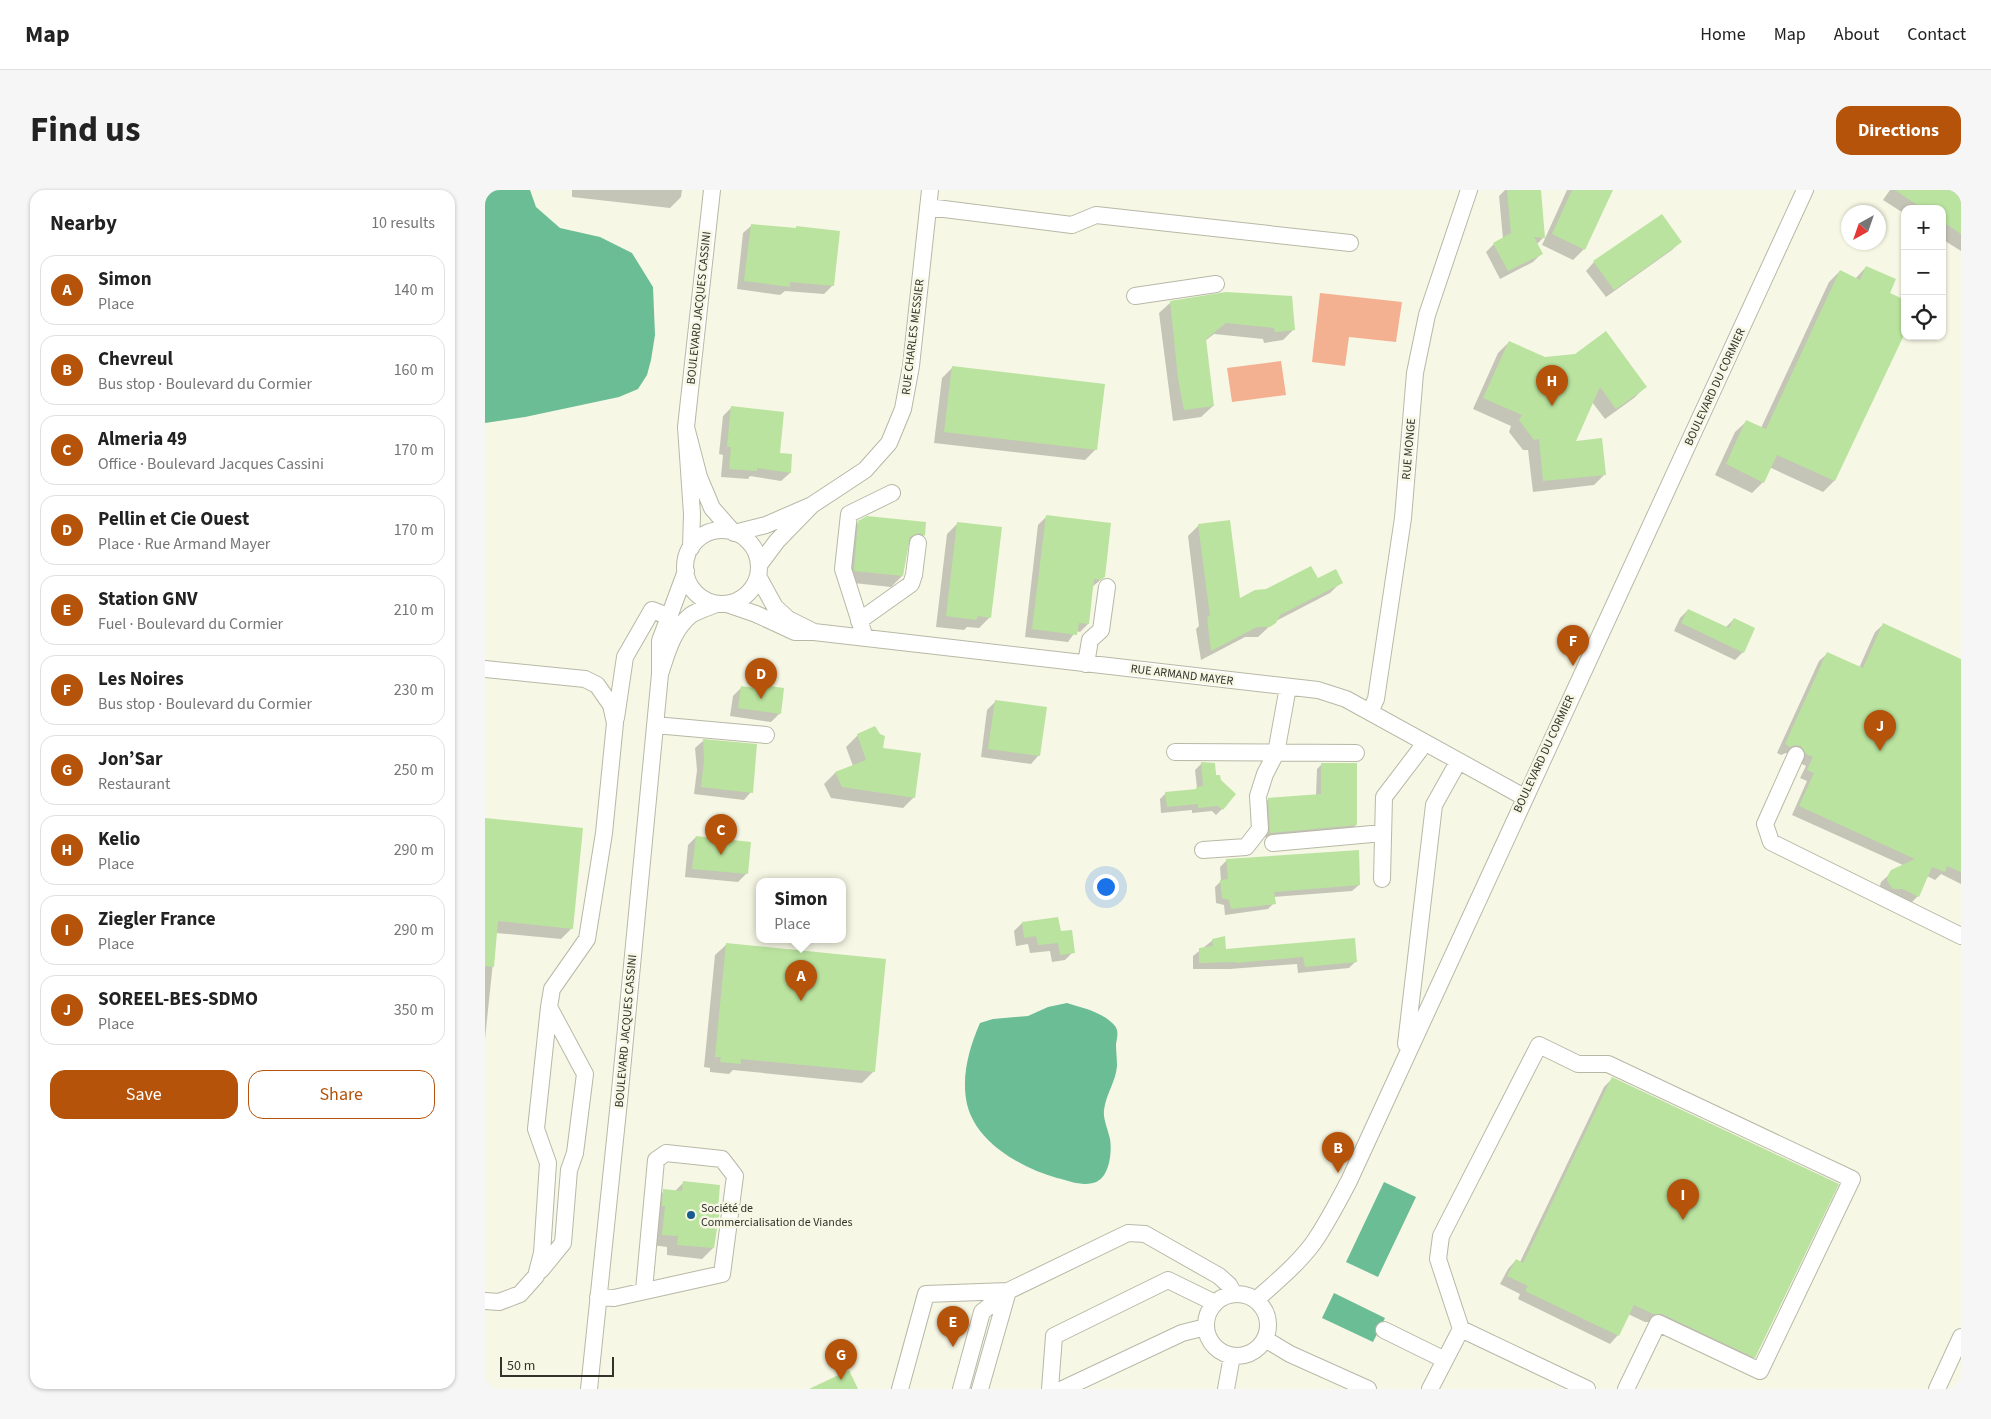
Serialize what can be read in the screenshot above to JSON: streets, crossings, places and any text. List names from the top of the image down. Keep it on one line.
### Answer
{"streets":{"street":["BOULEVARD JACQUES CASSINI","RUE CHARLES MESSIER","BOULEVARD DU CORMIER","RUE MONGE","RUE ARMAND MAYER"]},"crossings":[["BOULEVARD JACQUES CASSINI","RUE CHARLES MESSIER"],["BOULEVARD JACQUES CASSINI","RUE ARMAND MAYER"],["RUE CHARLES MESSIER","RUE ARMAND MAYER"],["BOULEVARD DU CORMIER","RUE ARMAND MAYER"],["RUE MONGE","RUE ARMAND MAYER"]],"places":["Société de Commercialisation de Viandes"],"scale_bar":"50 m","north":"bottom left","page":{"header":"Map","nav":["Home","Map","About","Contact"],"title":"Find us","buttons":["Directions",["Save","Share"]],"heading":["Nearby","10 results"],"map_buttons":["+","−"],"list":[{"mark":"A","name":"Simon","note":"Place","value":"140 m"},{"mark":"B","name":"Chevreul","note":"Bus stop · Boulevard du Cormier","value":"160 m"},{"mark":"C","name":"Almeria 49","note":"Office · Boulevard Jacques Cassini","value":"170 m"},{"mark":"D","name":"Pellin et Cie Ouest","note":"Place · Rue Armand Mayer","value":"170 m"},{"mark":"E","name":"Station GNV","note":"Fuel · Boulevard du Cormier","value":"210 m"},{"mark":"F","name":"Les Noires","note":"Bus stop · Boulevard du Cormier","value":"230 m"},{"mark":"G","name":"Jon’Sar","note":"Restaurant","value":"250 m"},{"mark":"H","name":"Kelio","note":"Place","value":"290 m"},{"mark":"I","name":"Ziegler France","note":"Place","value":"290 m"},{"mark":"J","name":"SOREEL-BES-SDMO","note":"Place","value":"350 m"}],"pins":["H","F","D","J","C","A","B","I","E","G"],"popup":["Simon","Place"],"scale":"50 m"}}
